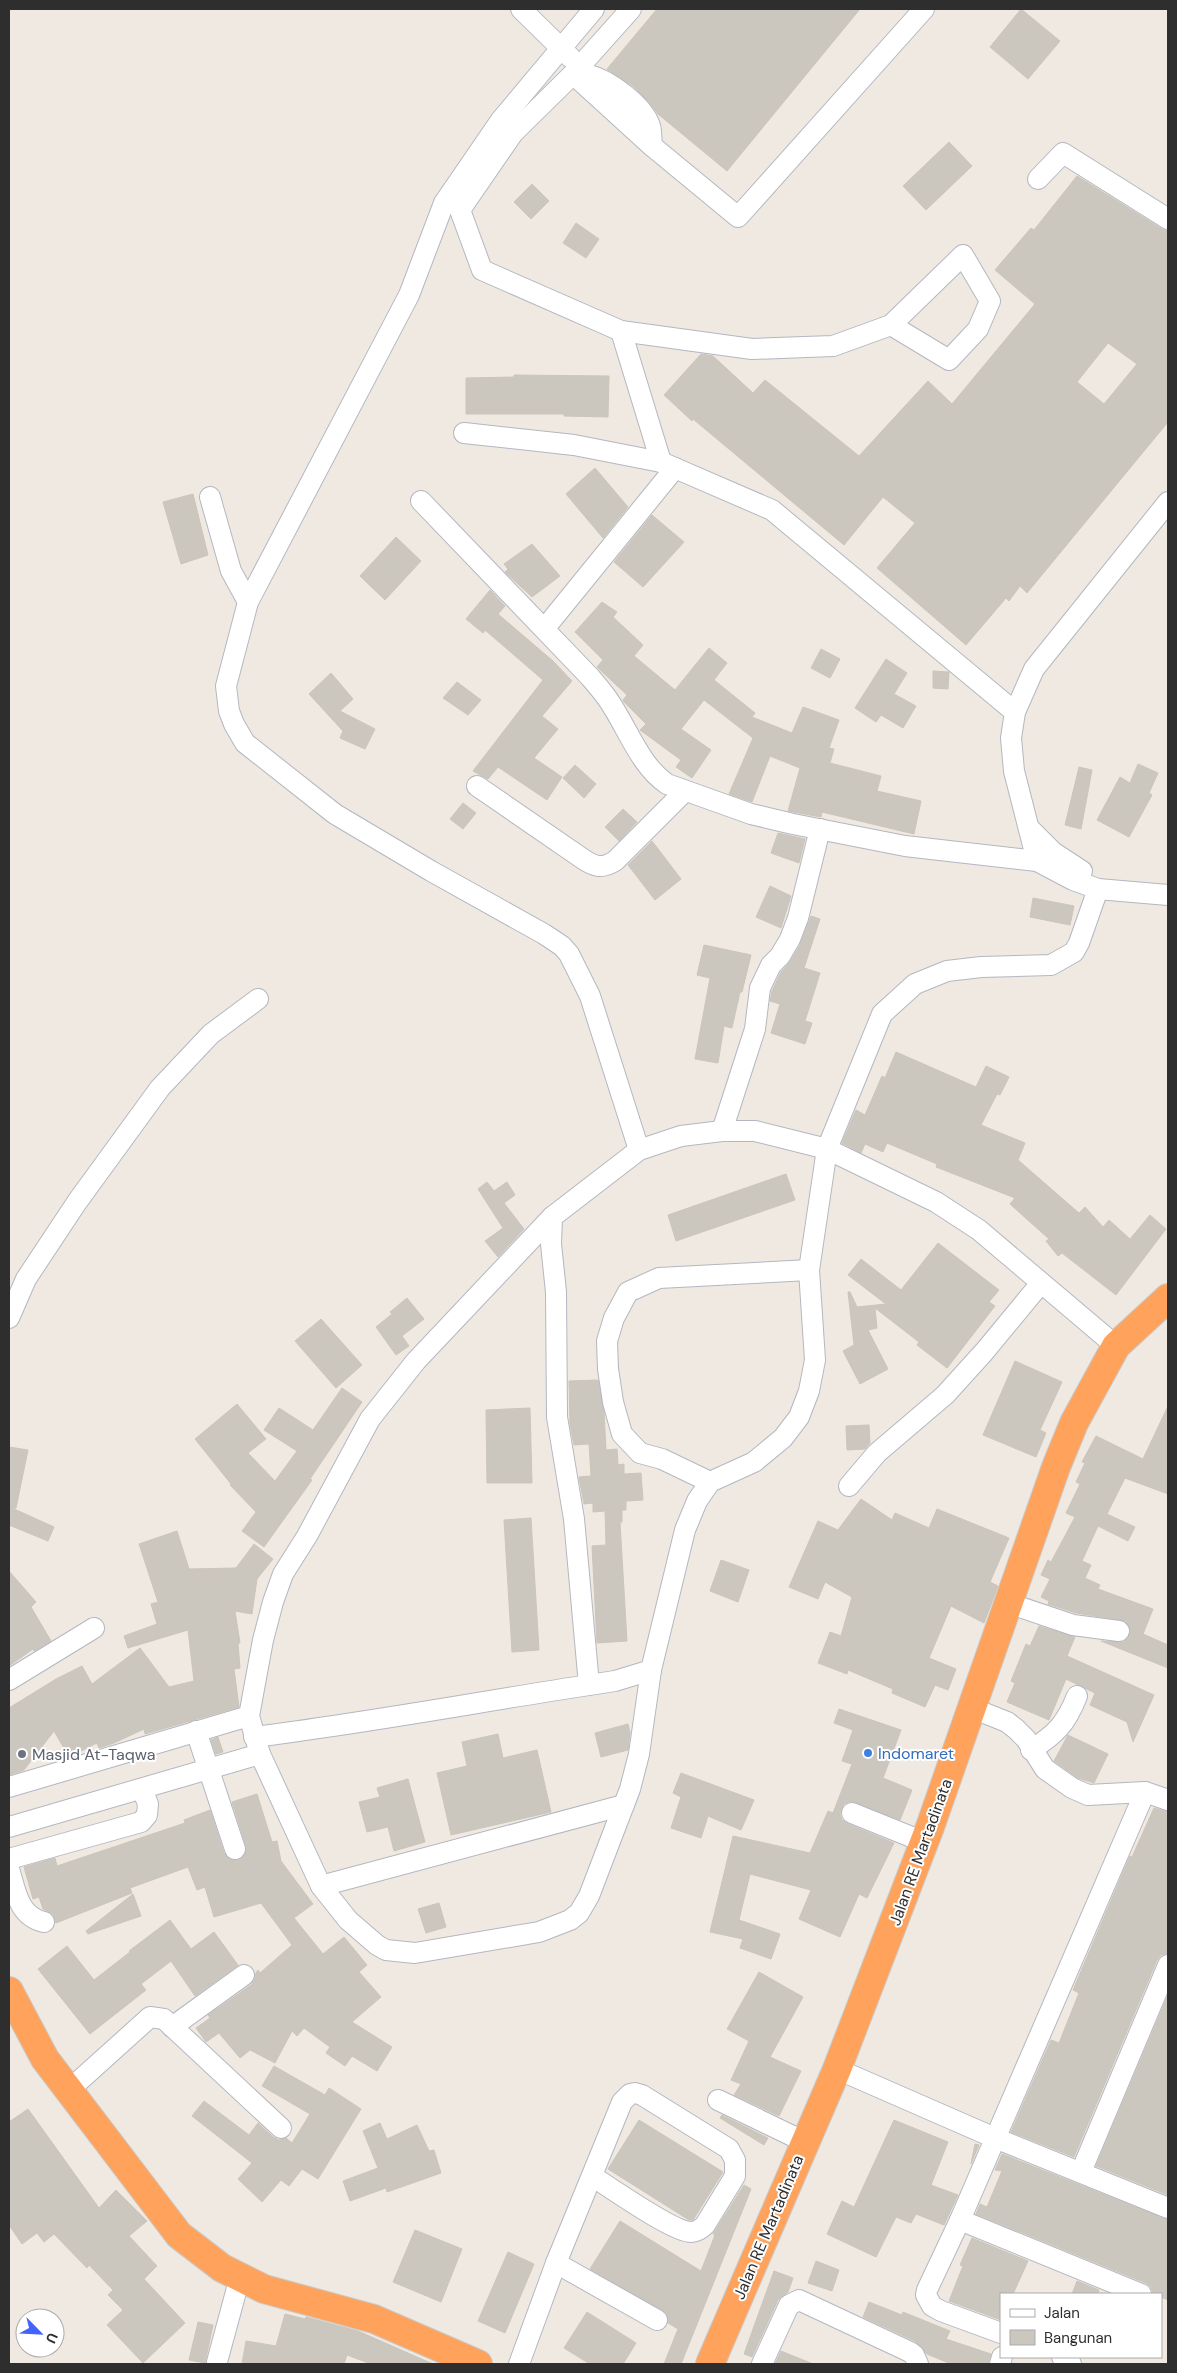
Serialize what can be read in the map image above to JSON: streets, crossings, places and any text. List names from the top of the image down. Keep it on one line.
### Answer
{"streets":{"highway":["Jalan RE Martadinata"]},"places":["Indomaret","Masjid At-Taqwa"],"legend":["Jalan","Bangunan"],"north":"bottom right"}
